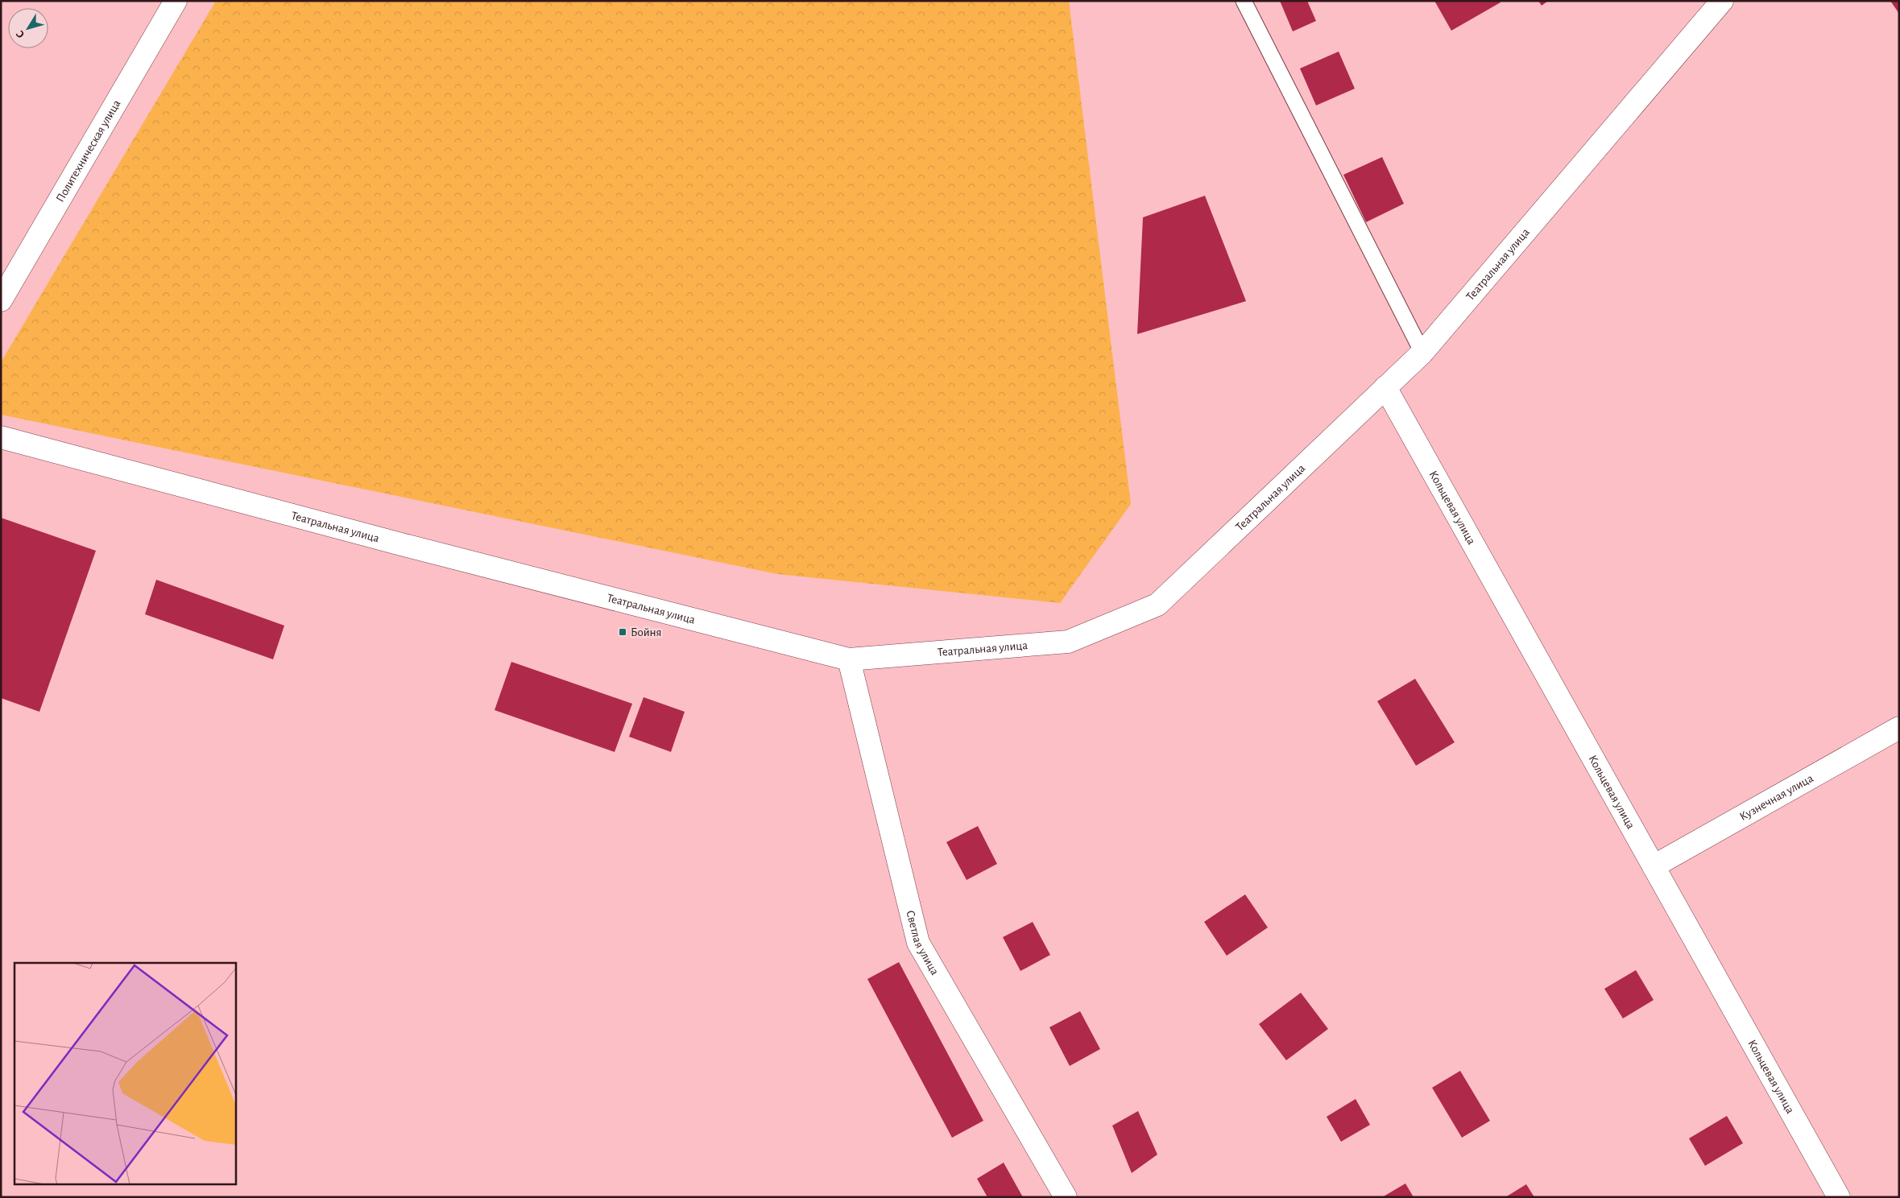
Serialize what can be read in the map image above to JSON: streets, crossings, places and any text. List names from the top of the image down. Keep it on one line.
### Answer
{"streets":{"street":["Политехническая улица","Театральная улица","Кольцевая улица","Кузнечная улица","Светлая улица"]},"crossings":[["Театральная улица","Кольцевая улица"],["Театральная улица","Светлая улица"],["Кольцевая улица","Кузнечная улица"]],"places":{"transit":["Бойня"]},"north":"bottom left"}
